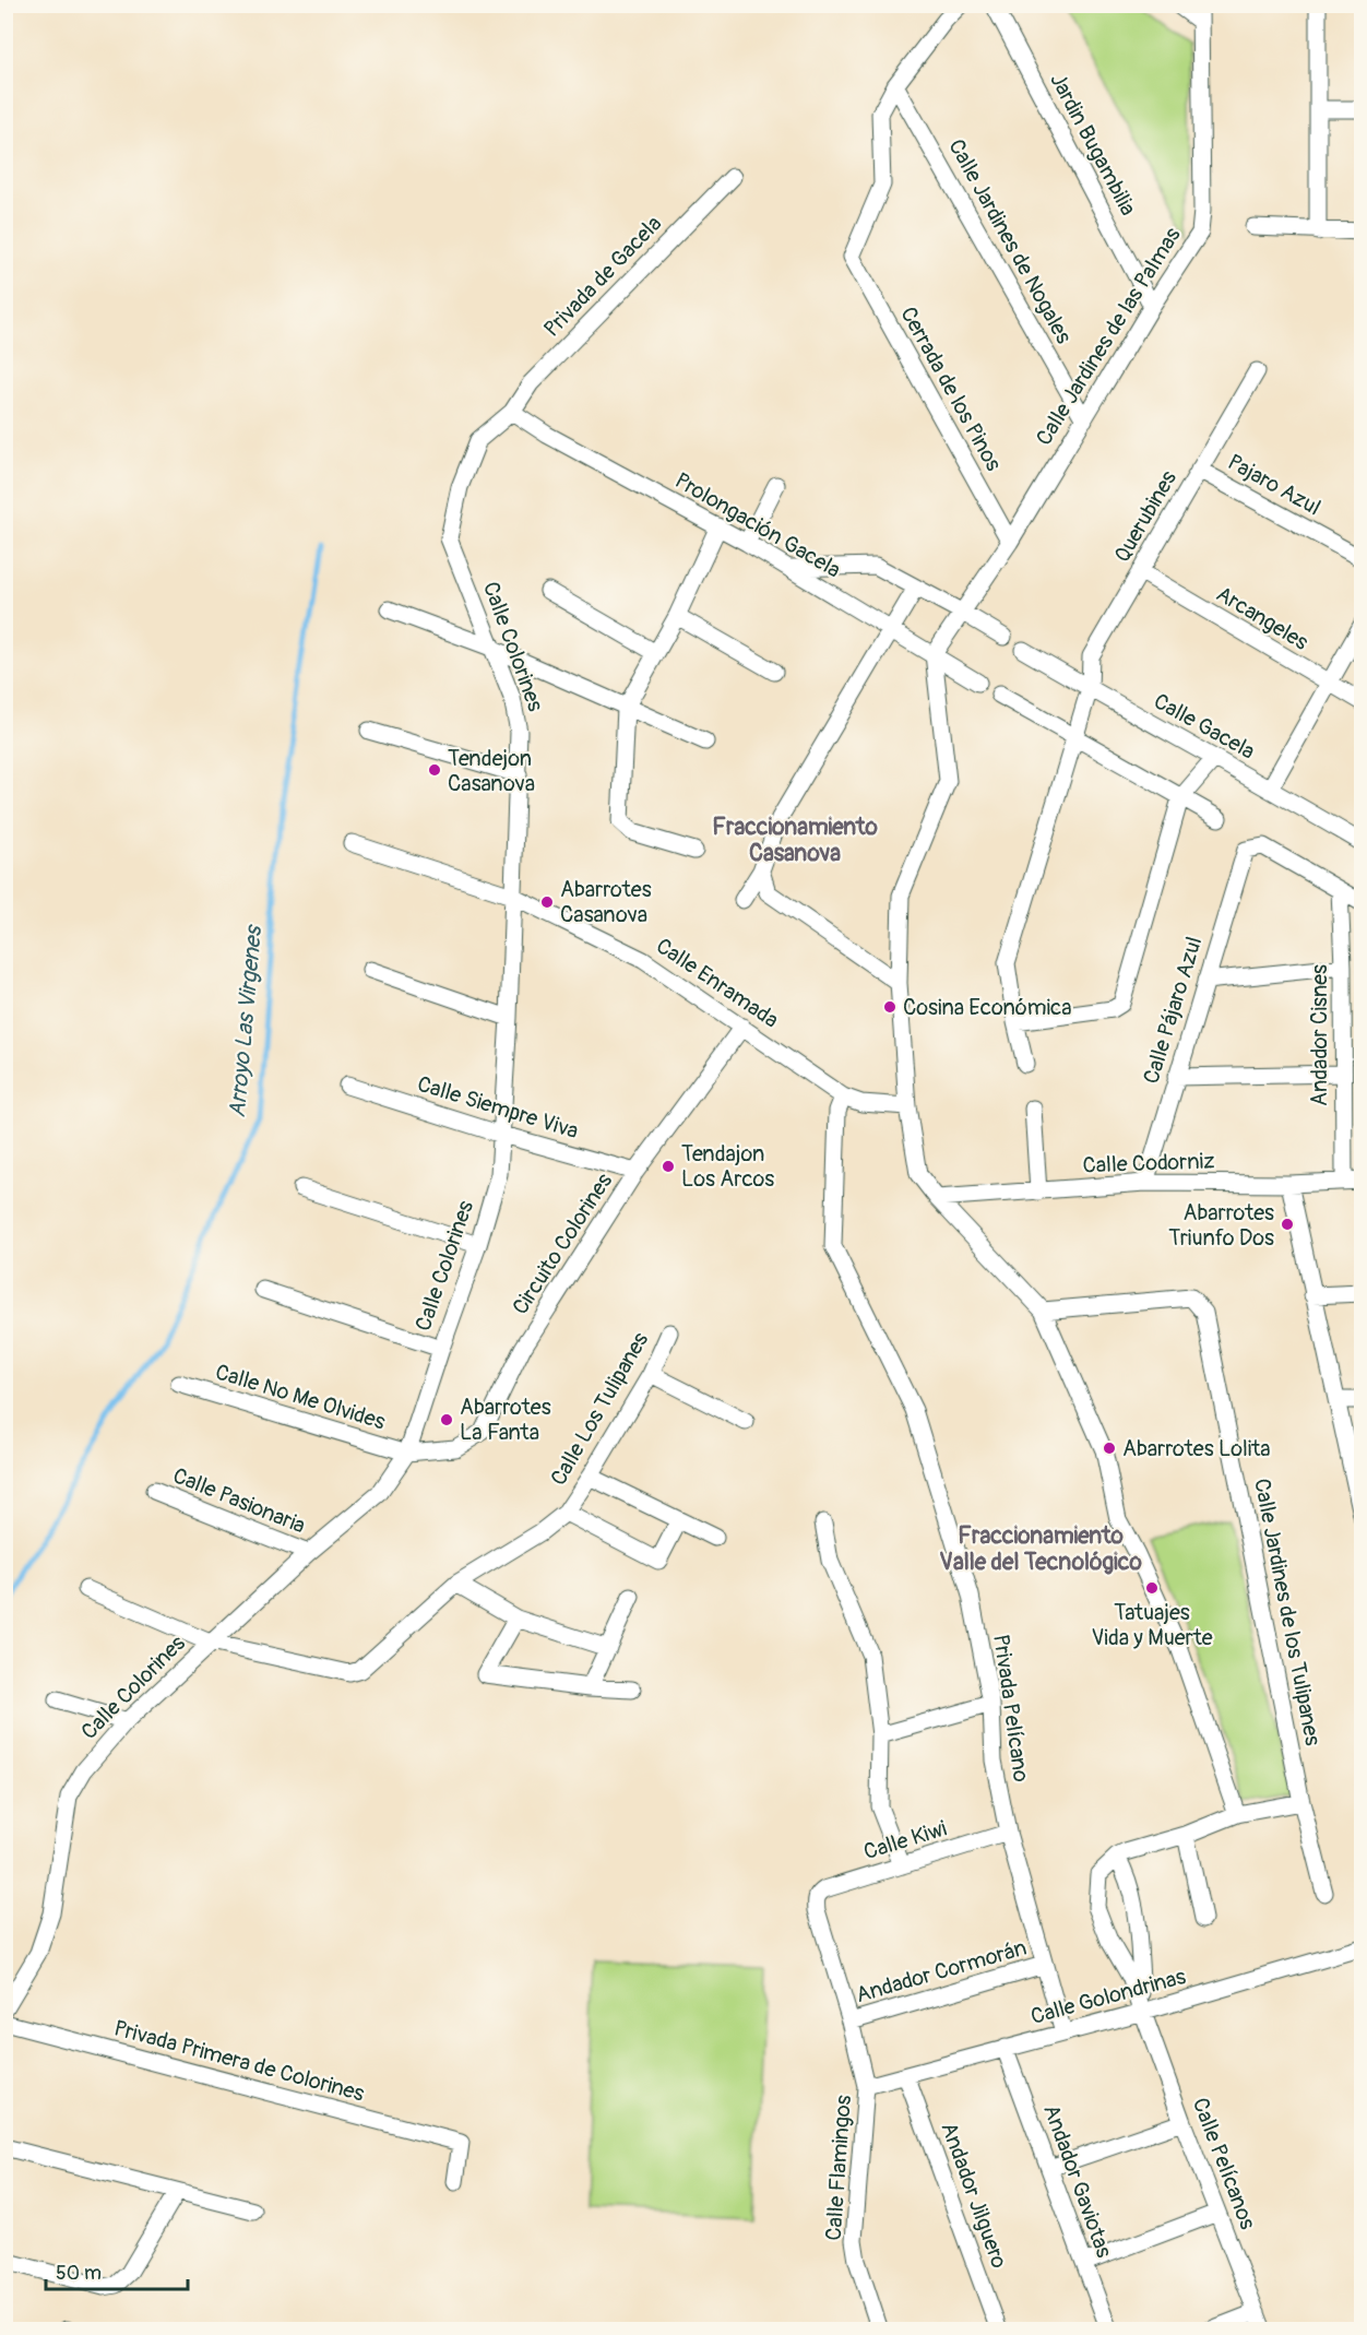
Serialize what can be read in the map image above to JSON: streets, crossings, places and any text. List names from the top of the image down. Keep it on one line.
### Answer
{"streets":{"street":["Jardin Bugambilia","Calle Jardines de Nogales","Privada de Gacela","Calle Jardines de las Palmas","Cerrada de los Pinos","Pajaro Azul","Querubines","Prolongación Gacela","Arcangeles","Calle Colorines","Calle Gacela","Calle Enramada","Calle Pájaro Azul","Andador Cisnes","Calle Siempre Viva","Calle Codorniz","Circuito Colorines","Calle No Me Olvides","Calle Los Tulipanes","Calle Pasionaria","Calle Jardines de los Tulipanes","Privada Pelícano","Calle Kiwi","Andador Cormorán","Calle Golondrinas","Privada Primera de Colorines","Calle Pelícanos","Calle Flamingos","Andador Gaviotas","Andador Jilguero"]},"crossings":[["Jardin Bugambilia","Calle Jardines de las Palmas"],["Calle Jardines de Nogales","Calle Jardines de las Palmas"],["Calle Jardines de Nogales","Cerrada de los Pinos"],["Privada de Gacela","Prolongación Gacela"],["Privada de Gacela","Calle Colorines"],["Calle Jardines de las Palmas","Cerrada de los Pinos"],["Calle Jardines de las Palmas","Prolongación Gacela"],["Pajaro Azul","Querubines"],["Querubines","Arcangeles"],["Querubines","Calle Gacela"],["Prolongación Gacela","Calle Colorines"],["Calle Colorines","Calle Enramada"],["Calle Colorines","Calle Siempre Viva"],["Calle Colorines","Circuito Colorines"],["Calle Colorines","Calle No Me Olvides"],["Calle Colorines","Calle Los Tulipanes"],["Calle Colorines","Calle Pasionaria"],["Calle Enramada","Circuito Colorines"],["Calle Enramada","Privada Pelícano"],["Calle Pájaro Azul","Andador Cisnes"],["Calle Pájaro Azul","Calle Codorniz"],["Andador Cisnes","Calle Codorniz"],["Calle Siempre Viva","Circuito Colorines"],["Circuito Colorines","Calle No Me Olvides"],["Privada Pelícano","Calle Kiwi"],["Privada Pelícano","Andador Cormorán"],["Privada Pelícano","Calle Golondrinas"],["Calle Kiwi","Calle Flamingos"],["Andador Cormorán","Calle Flamingos"],["Calle Golondrinas","Calle Pelícanos"],["Calle Golondrinas","Calle Flamingos"],["Calle Golondrinas","Andador Gaviotas"],["Calle Golondrinas","Andador Jilguero"]],"districts":["Fraccionamiento Casanova","Fraccionamiento Valle del Tecnológico"],"water":["Arroyo Las Virgenes"],"places":["Tendejon Casanova","Abarrotes Casanova","Cosina Económica","Tendajon Los Arcos","Abarrotes Triunfo Dos","Abarrotes La Fanta","Abarrotes Lolita","Tatuajes Vida y Muerte"],"scale_bar":"50 m"}
